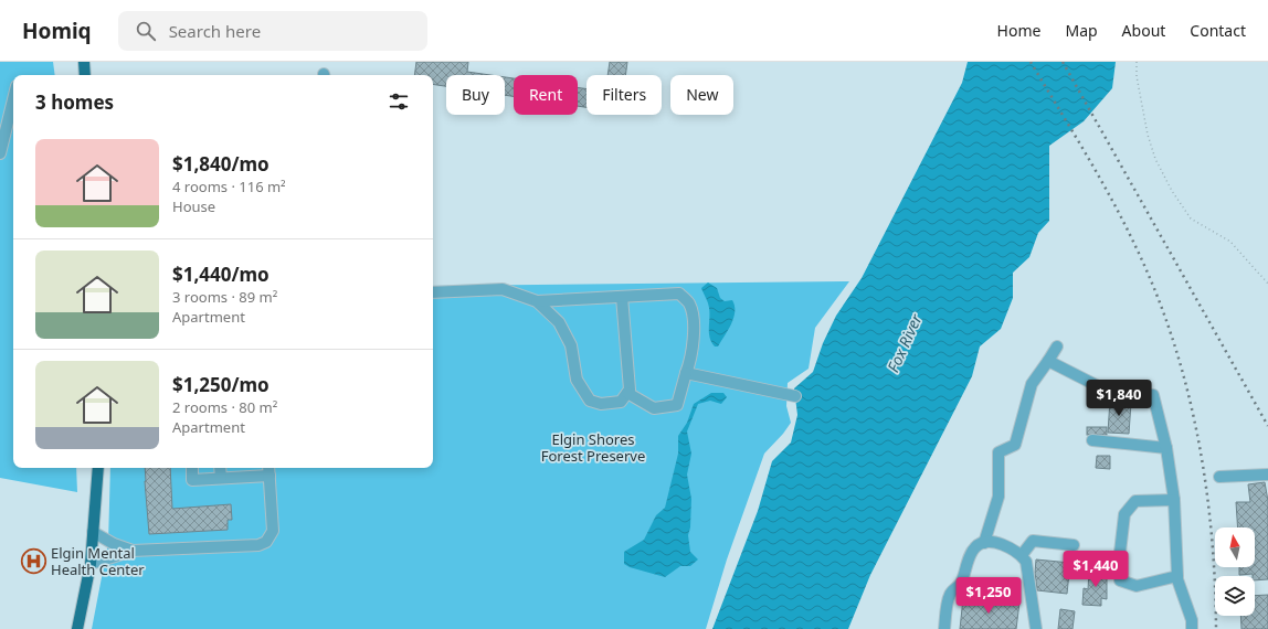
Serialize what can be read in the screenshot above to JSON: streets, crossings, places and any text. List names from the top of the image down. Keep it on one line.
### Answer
{"water":["Fox River"],"parks":["Elgin Shores Forest Preserve"],"places":{"hospital":["Elgin Mental Health Center"]},"north":"top","page":{"header":"Homiq","search":"Search here","nav":["Home","Map","About","Contact"],"chip":["Buy","Rent","Filters","New"],"heading":"3 homes","list":[{"name":"$1,840/mo","note":"4 rooms · 116 m² · House"},{"name":"$1,440/mo","note":"3 rooms · 89 m² · Apartment"},{"name":"$1,250/mo","note":"2 rooms · 80 m² · Apartment"}],"price":["$1,840","$1,440","$1,250"]}}
